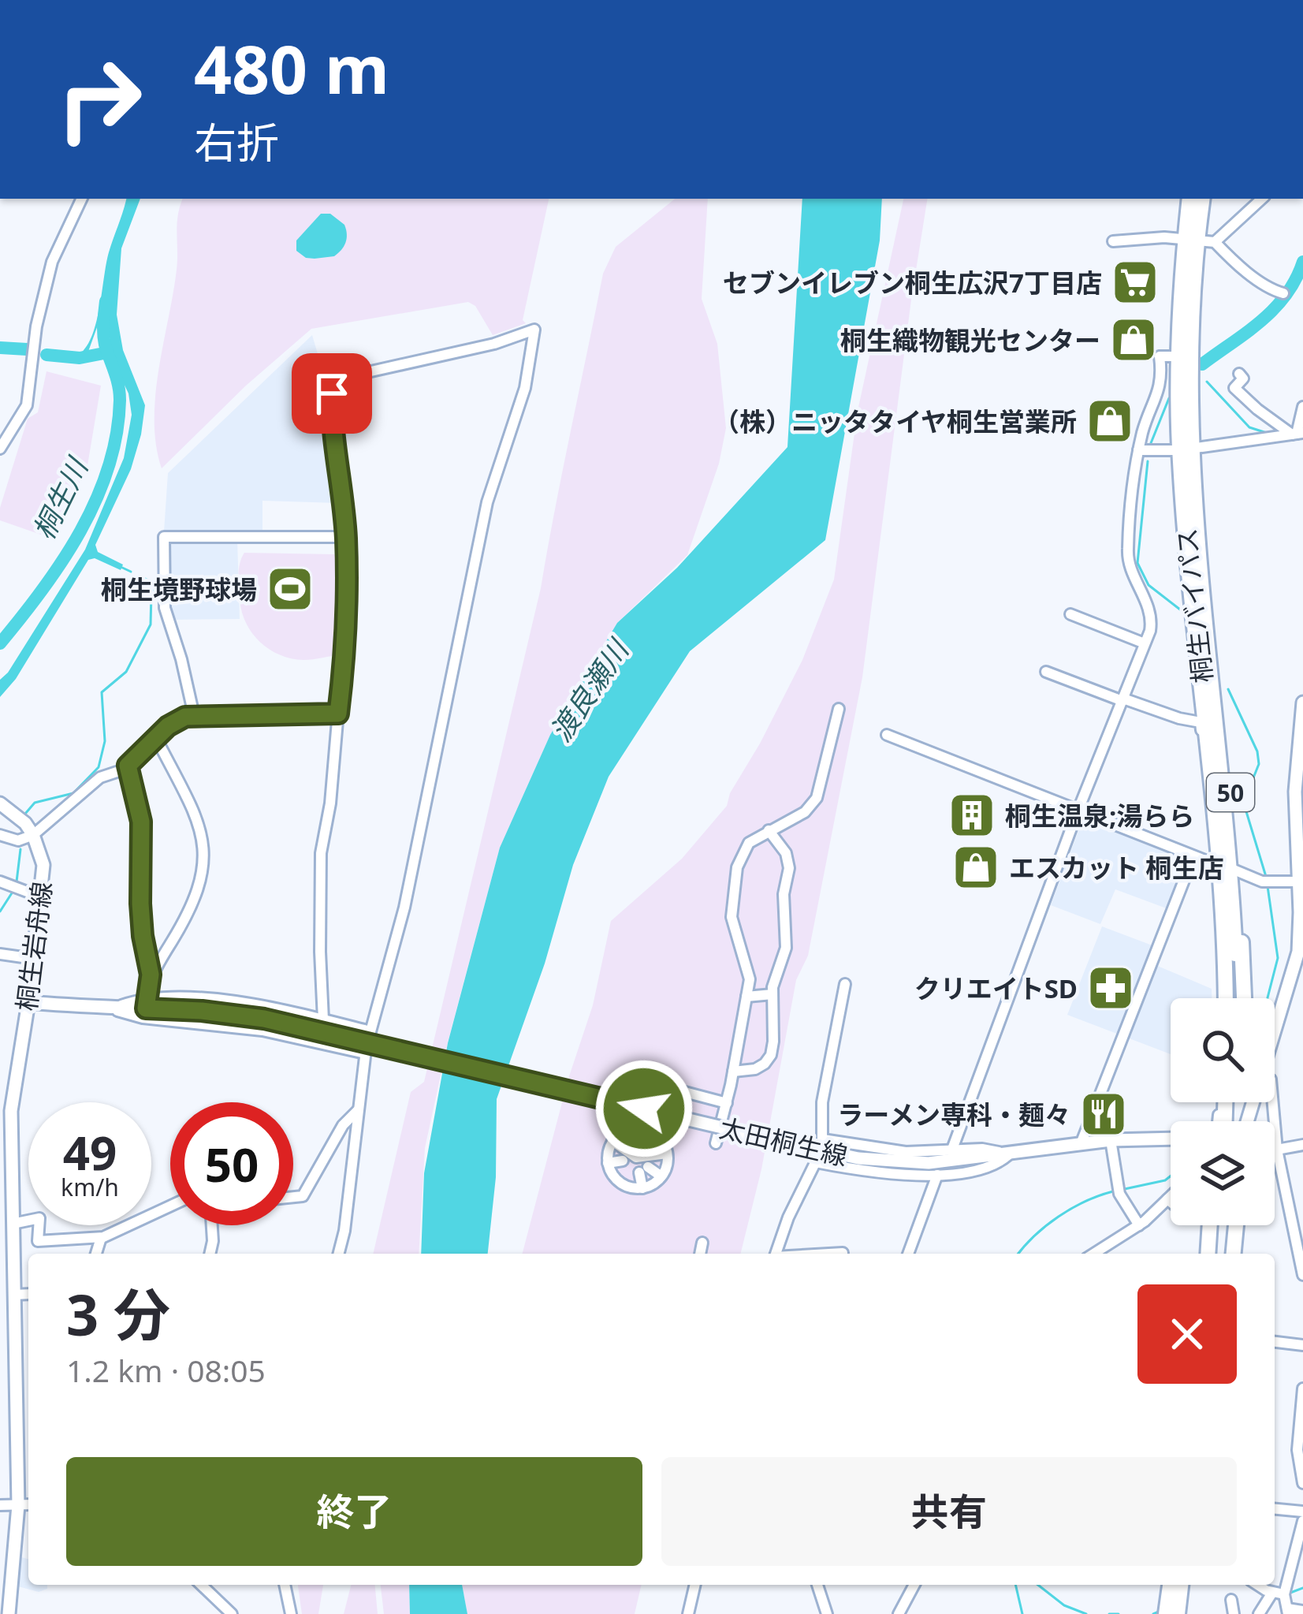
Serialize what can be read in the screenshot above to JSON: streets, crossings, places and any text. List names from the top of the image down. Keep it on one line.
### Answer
{"streets":{"highway":["桐生バイパス","50"],"main road":["桐生岩舟線","太田桐生線"]},"crossings":[["桐生バイパス","50"],["桐生岩舟線","太田桐生線"]],"water":["桐生川","渡良瀬川"],"places":{"supermarket":["セブンイレブン桐生広沢7丁目店"],"shop":["桐生織物観光センター","（株）ニッタタイヤ桐生営業所","エスカット 桐生店"],"sports":["桐生境野球場"],"building":["桐生温泉;湯らら"],"pharmacy":["クリエイトSD"],"restaurant":["ラーメン専科・麺々"]},"page":{"turn":["480 m","右折"],"speed":"49 km/h","limit":"50","heading":["3 分","1.2 km · 08:05"],"buttons":["終了","共有"]}}
